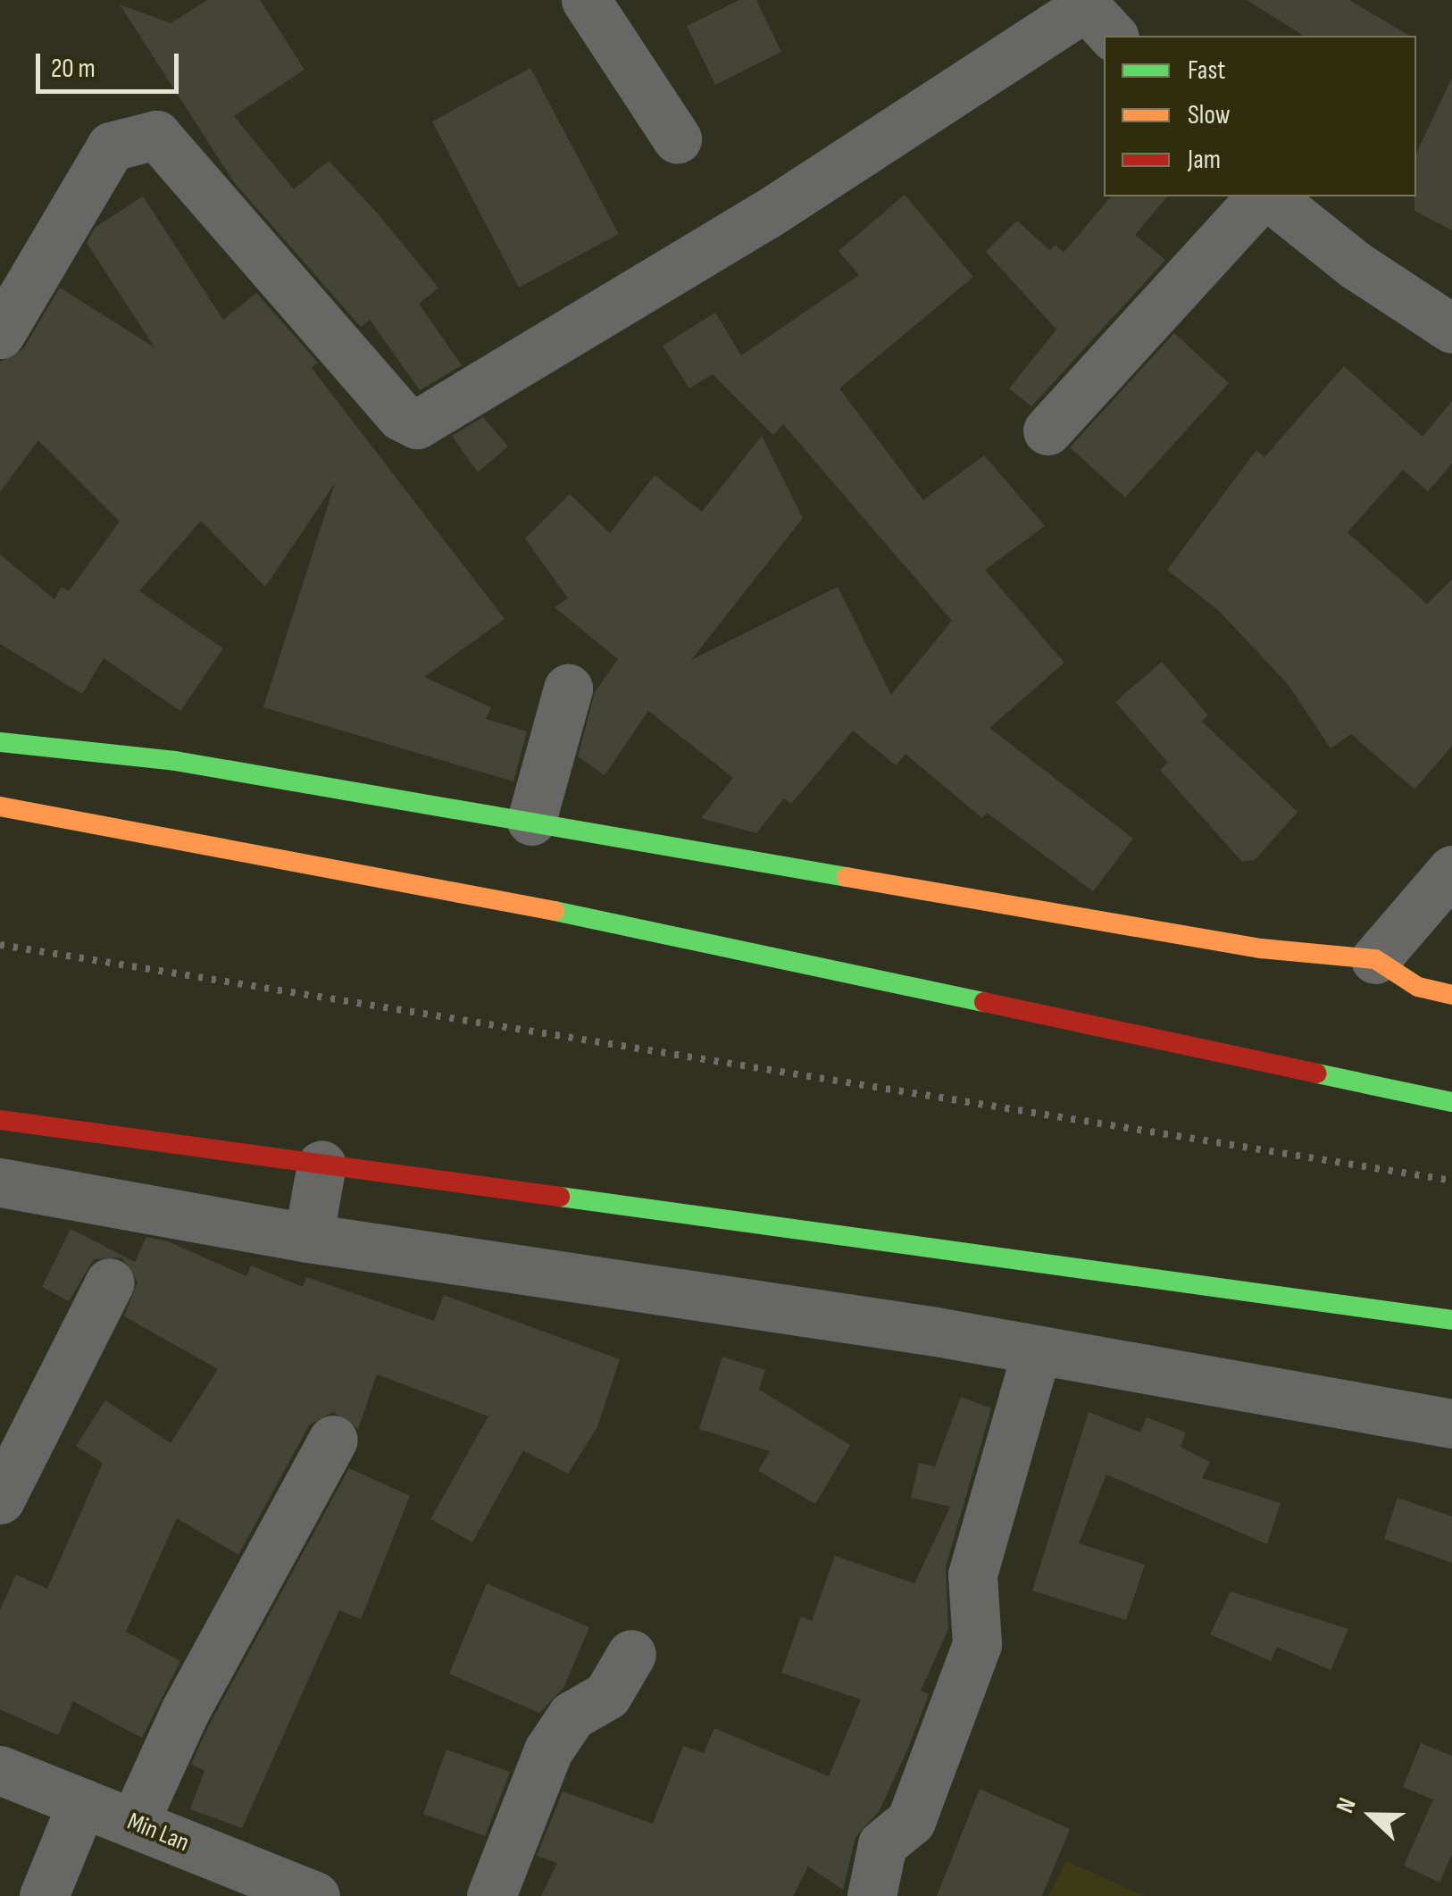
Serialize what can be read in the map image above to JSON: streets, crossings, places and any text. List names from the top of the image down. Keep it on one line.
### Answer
{"streets":{"street":["Min Lan"]},"legend":["Fast","Slow","Jam"],"scale_bar":"20 m","north":"left"}
